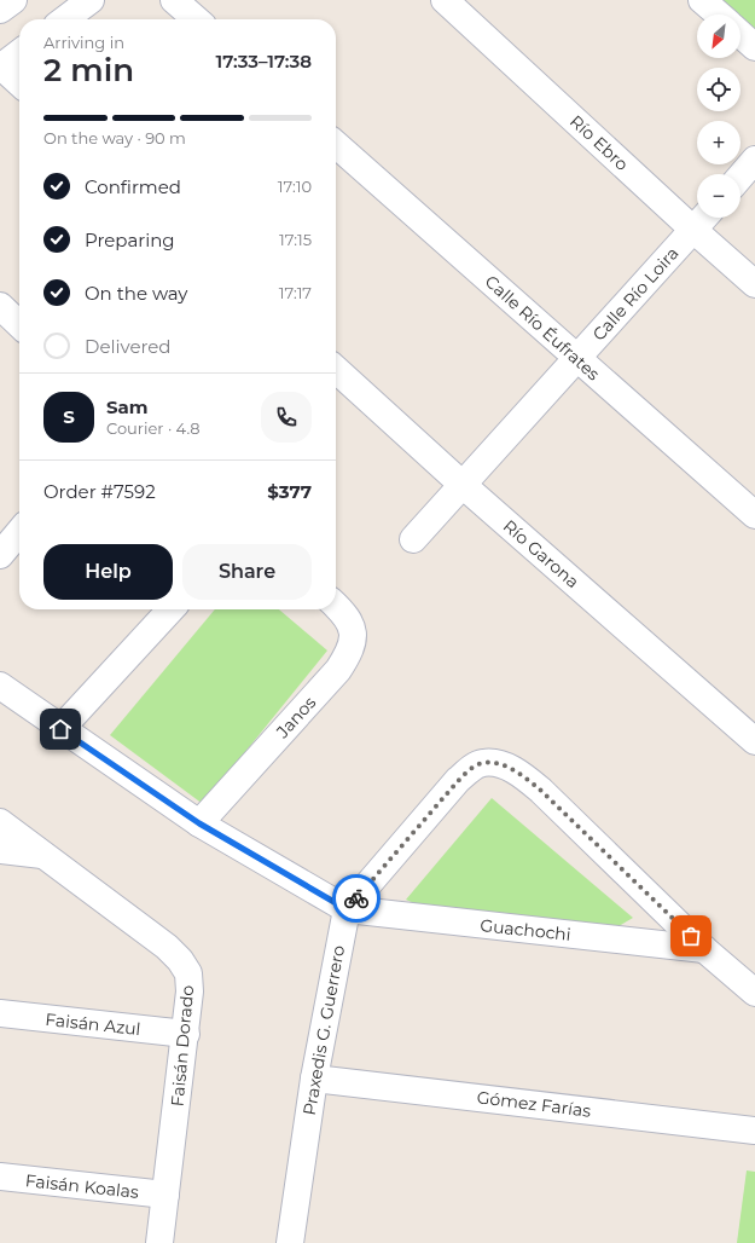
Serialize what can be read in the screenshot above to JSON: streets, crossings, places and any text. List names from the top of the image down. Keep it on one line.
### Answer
{"streets":{"street":["Río Ebro","Calle Río Loira","Calle Río Éufrates","Río Garona","Janos","Guachochi","Faisán Azul","Praxedis G. Guerrero","Faisán Dorado","Gómez Farías","Faisán Koalas"]},"crossings":[["Río Ebro","Calle Río Loira"],["Calle Río Loira","Calle Río Éufrates"],["Calle Río Loira","Río Garona"],["Guachochi","Praxedis G. Guerrero"],["Faisán Azul","Faisán Dorado"],["Praxedis G. Guerrero","Gómez Farías"],["Faisán Dorado","Faisán Koalas"]],"north":"bottom left","page":{"map_buttons":["+","−"],"heading":["2 min","Arriving in","17:33–17:38"],"panel":["Sam","Courier · 4.8","Order #7592","$377"],"bar":"On the way · 90 m","list":[["Confirmed","17:10"],["Preparing","17:15"],["On the way","17:17"],"Delivered"],"round":"S","buttons":["Help","Share"]}}
